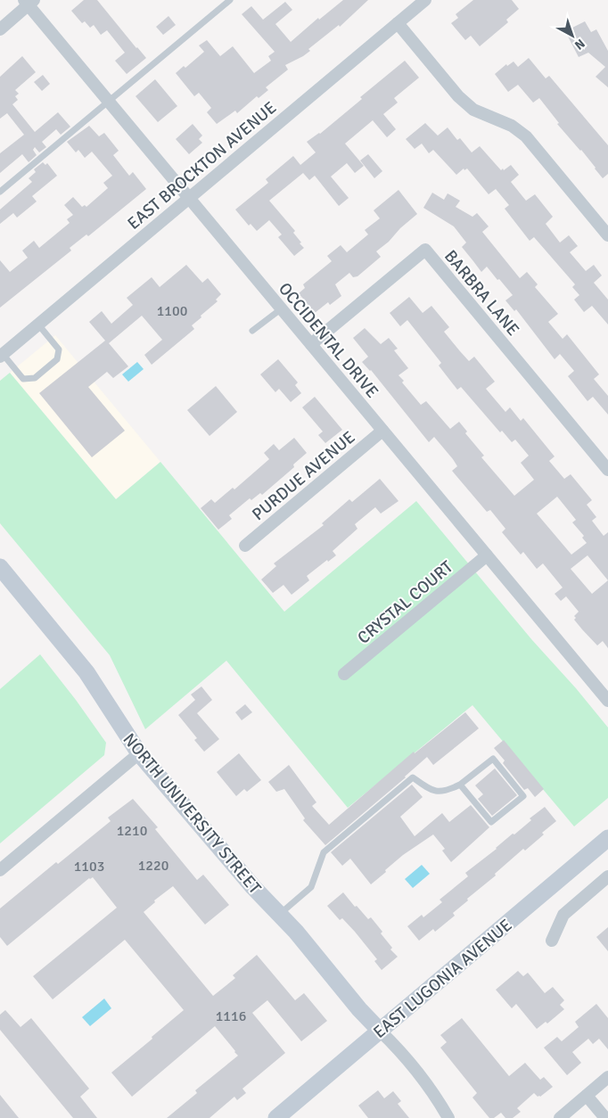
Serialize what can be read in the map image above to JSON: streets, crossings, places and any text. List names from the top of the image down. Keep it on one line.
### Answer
{"streets":{"street":["EAST BROCKTON AVENUE","BARBRA LANE","OCCIDENTAL DRIVE","PURDUE AVENUE","CRYSTAL COURT","NORTH UNIVERSITY STREET","EAST LUGONIA AVENUE"]},"crossings":[["EAST BROCKTON AVENUE","OCCIDENTAL DRIVE"],["BARBRA LANE","OCCIDENTAL DRIVE"],["OCCIDENTAL DRIVE","PURDUE AVENUE"],["OCCIDENTAL DRIVE","CRYSTAL COURT"],["NORTH UNIVERSITY STREET","EAST LUGONIA AVENUE"]],"house_numbers":["1100","1210","1220","1103","1116"],"north":"bottom right"}
